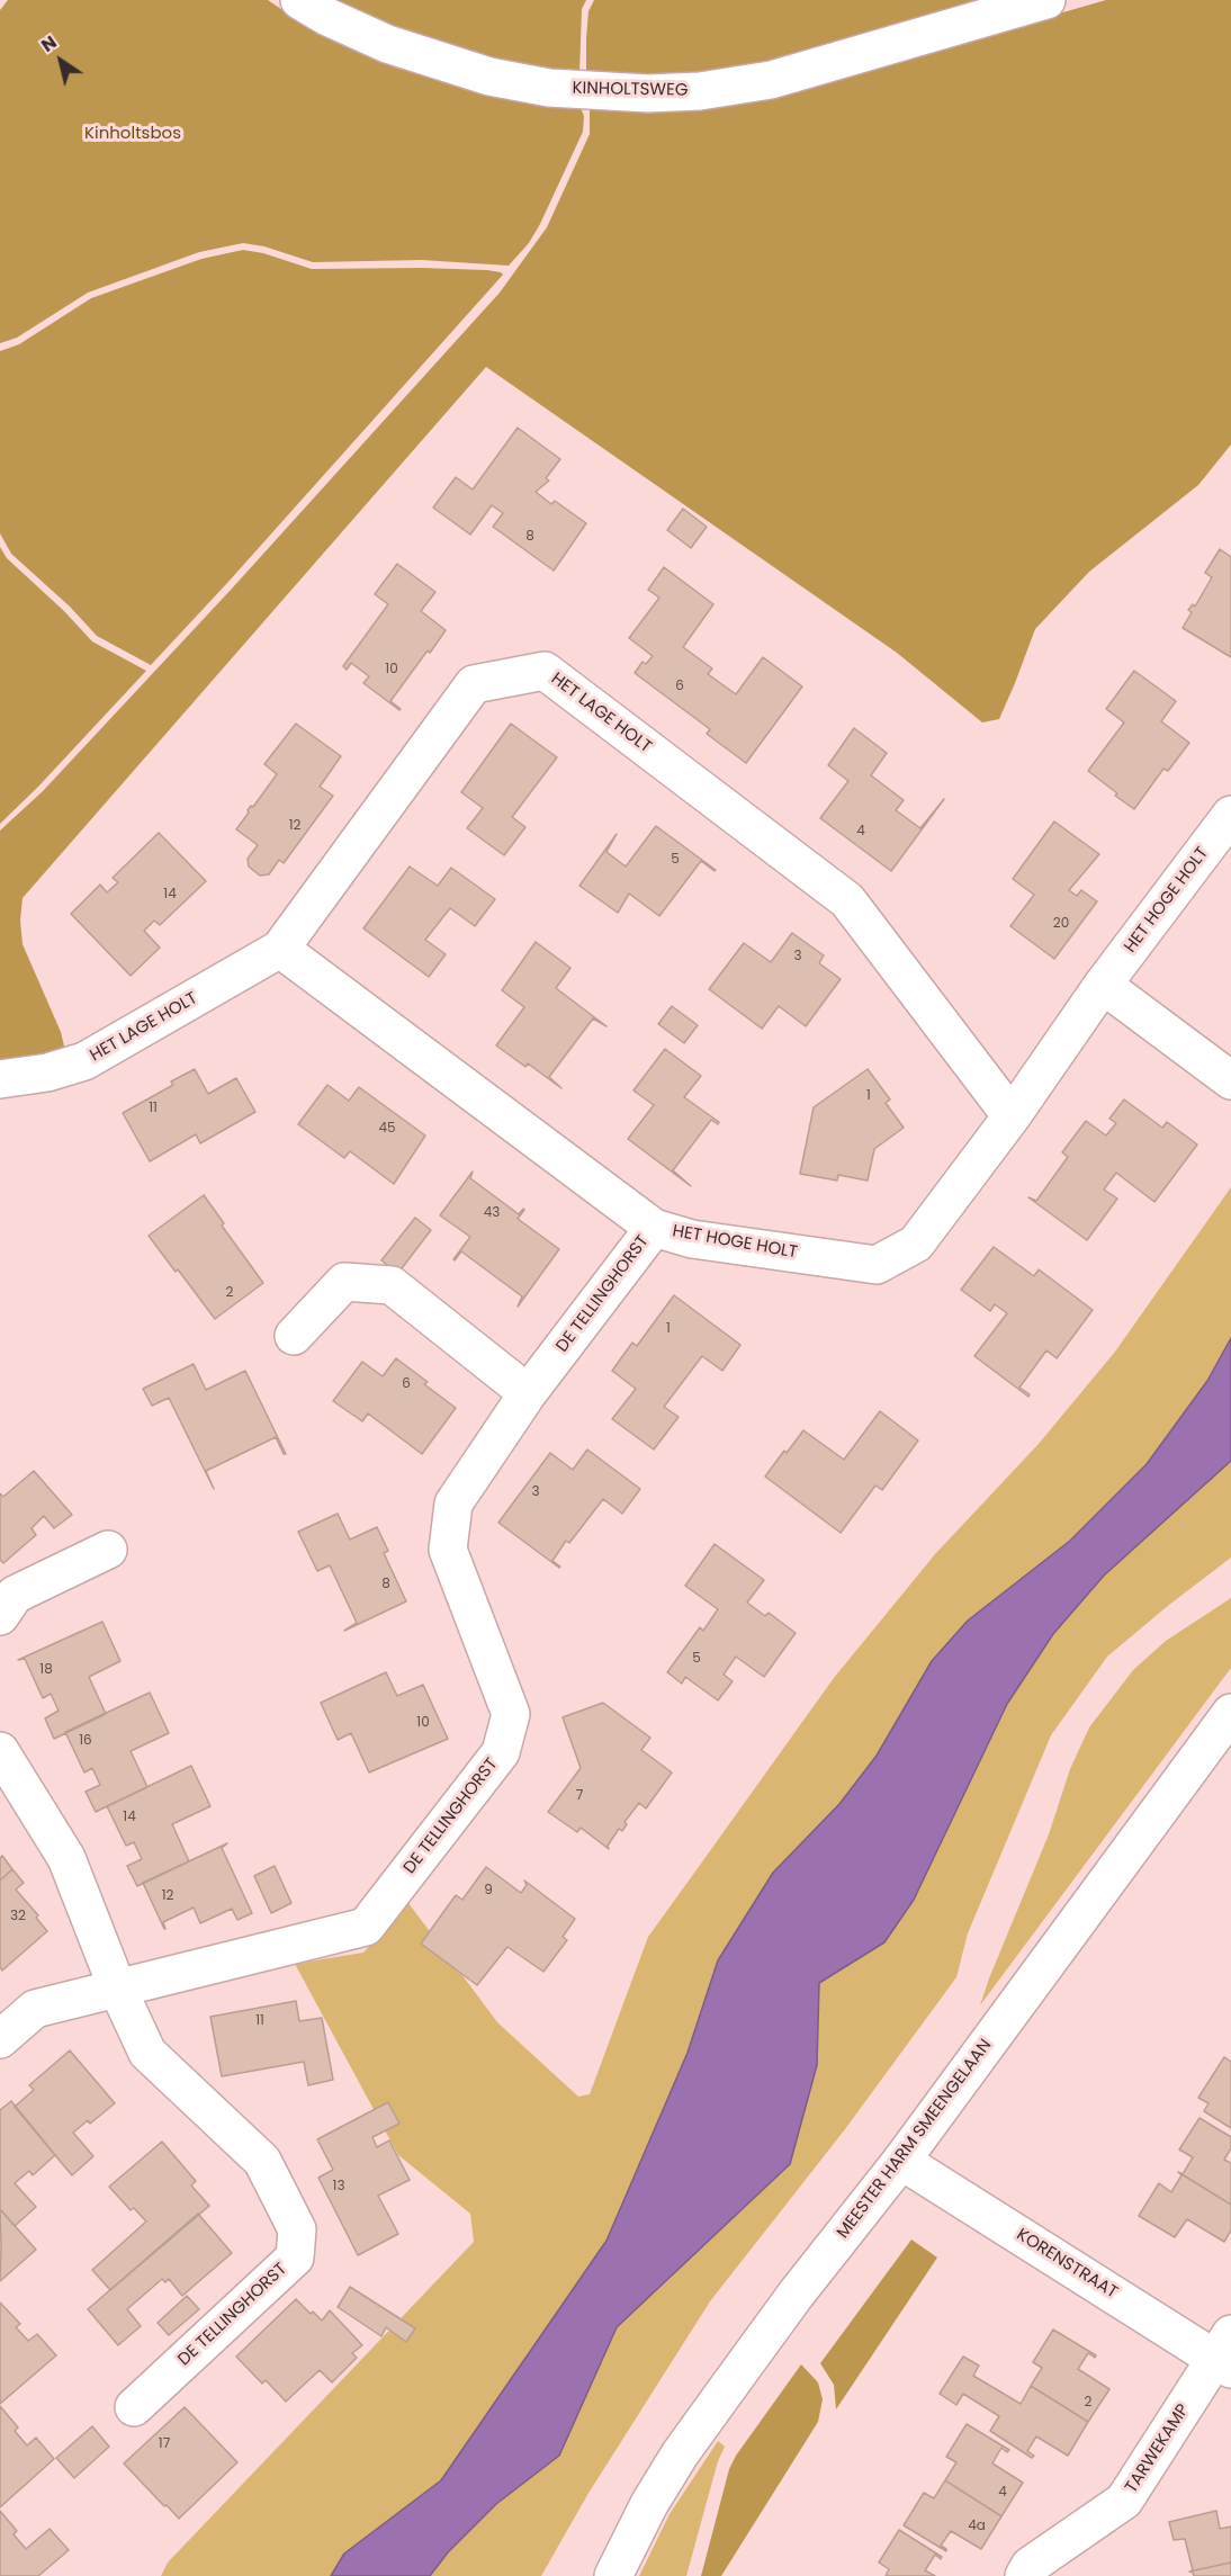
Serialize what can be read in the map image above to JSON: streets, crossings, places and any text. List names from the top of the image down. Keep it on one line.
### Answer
{"streets":{"street":["KINHOLTSWEG","HET LAGE HOLT","HET HOGE HOLT","DE TELLINGHORST","MEESTER HARM SMEENGELAAN","KORENSTRAAT","TARWEKAMP"]},"crossings":[["HET LAGE HOLT","HET HOGE HOLT"],["HET HOGE HOLT","DE TELLINGHORST"],["MEESTER HARM SMEENGELAAN","KORENSTRAAT"],["KORENSTRAAT","TARWEKAMP"]],"parks":["Kinholtsbos"],"house_numbers":["8","10","6","12","4","5","14","20","3","1","11","45","43","2","1","6","3","8","5","18","10","16","7","14","9","12","32","11","13","2","17","4","4a"],"north":"top left"}
